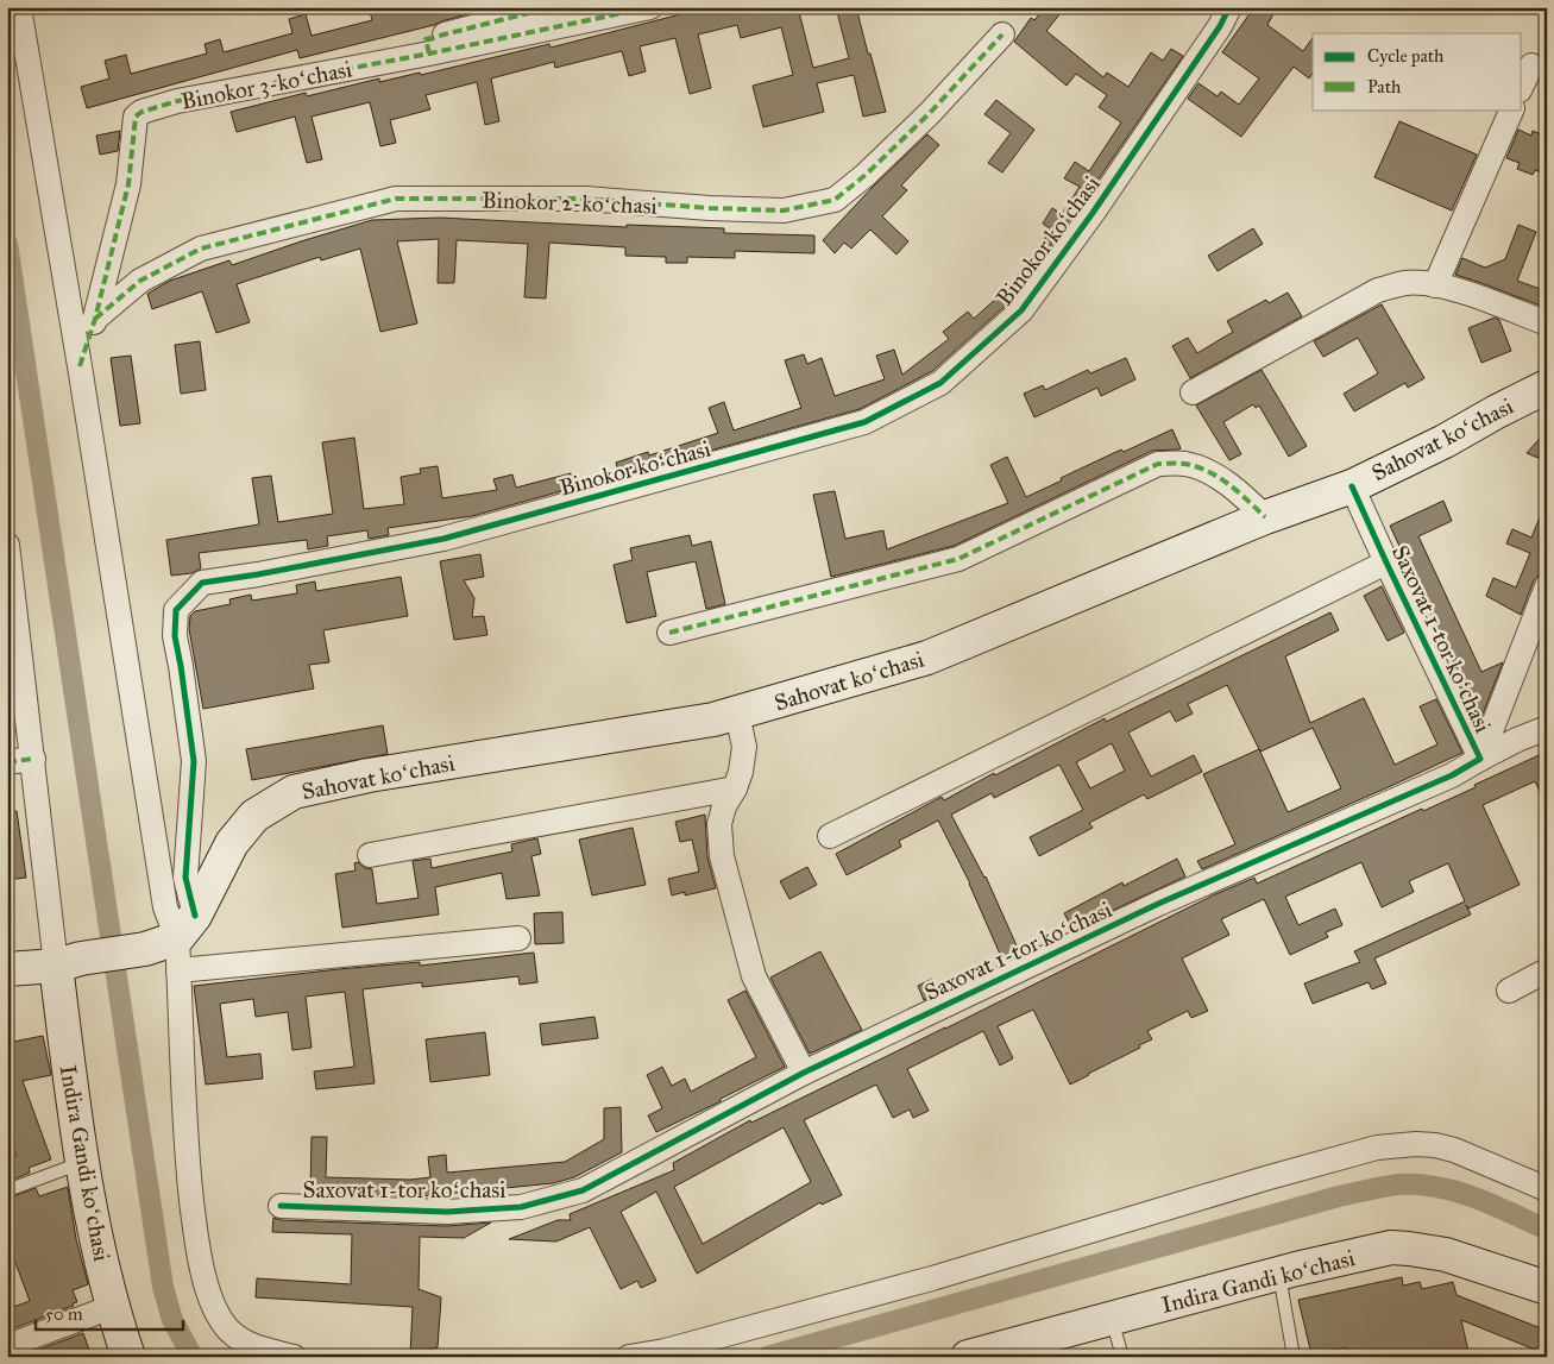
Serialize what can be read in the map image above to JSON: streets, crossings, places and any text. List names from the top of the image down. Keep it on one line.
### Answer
{"streets":{"street":["Binokor 3-koʻchasi","Binokor 2-koʻchasi","Binokor koʻchasi","Sahovat koʻchasi","Saxovat 1-tor koʻchasi","Indira Gandi koʻchasi"]},"crossings":[["Binokor 3-koʻchasi","Binokor 2-koʻchasi"],["Binokor koʻchasi","Sahovat koʻchasi"],["Sahovat koʻchasi","Saxovat 1-tor koʻchasi"]],"legend":["Cycle path","Path"],"scale_bar":"50 m"}
